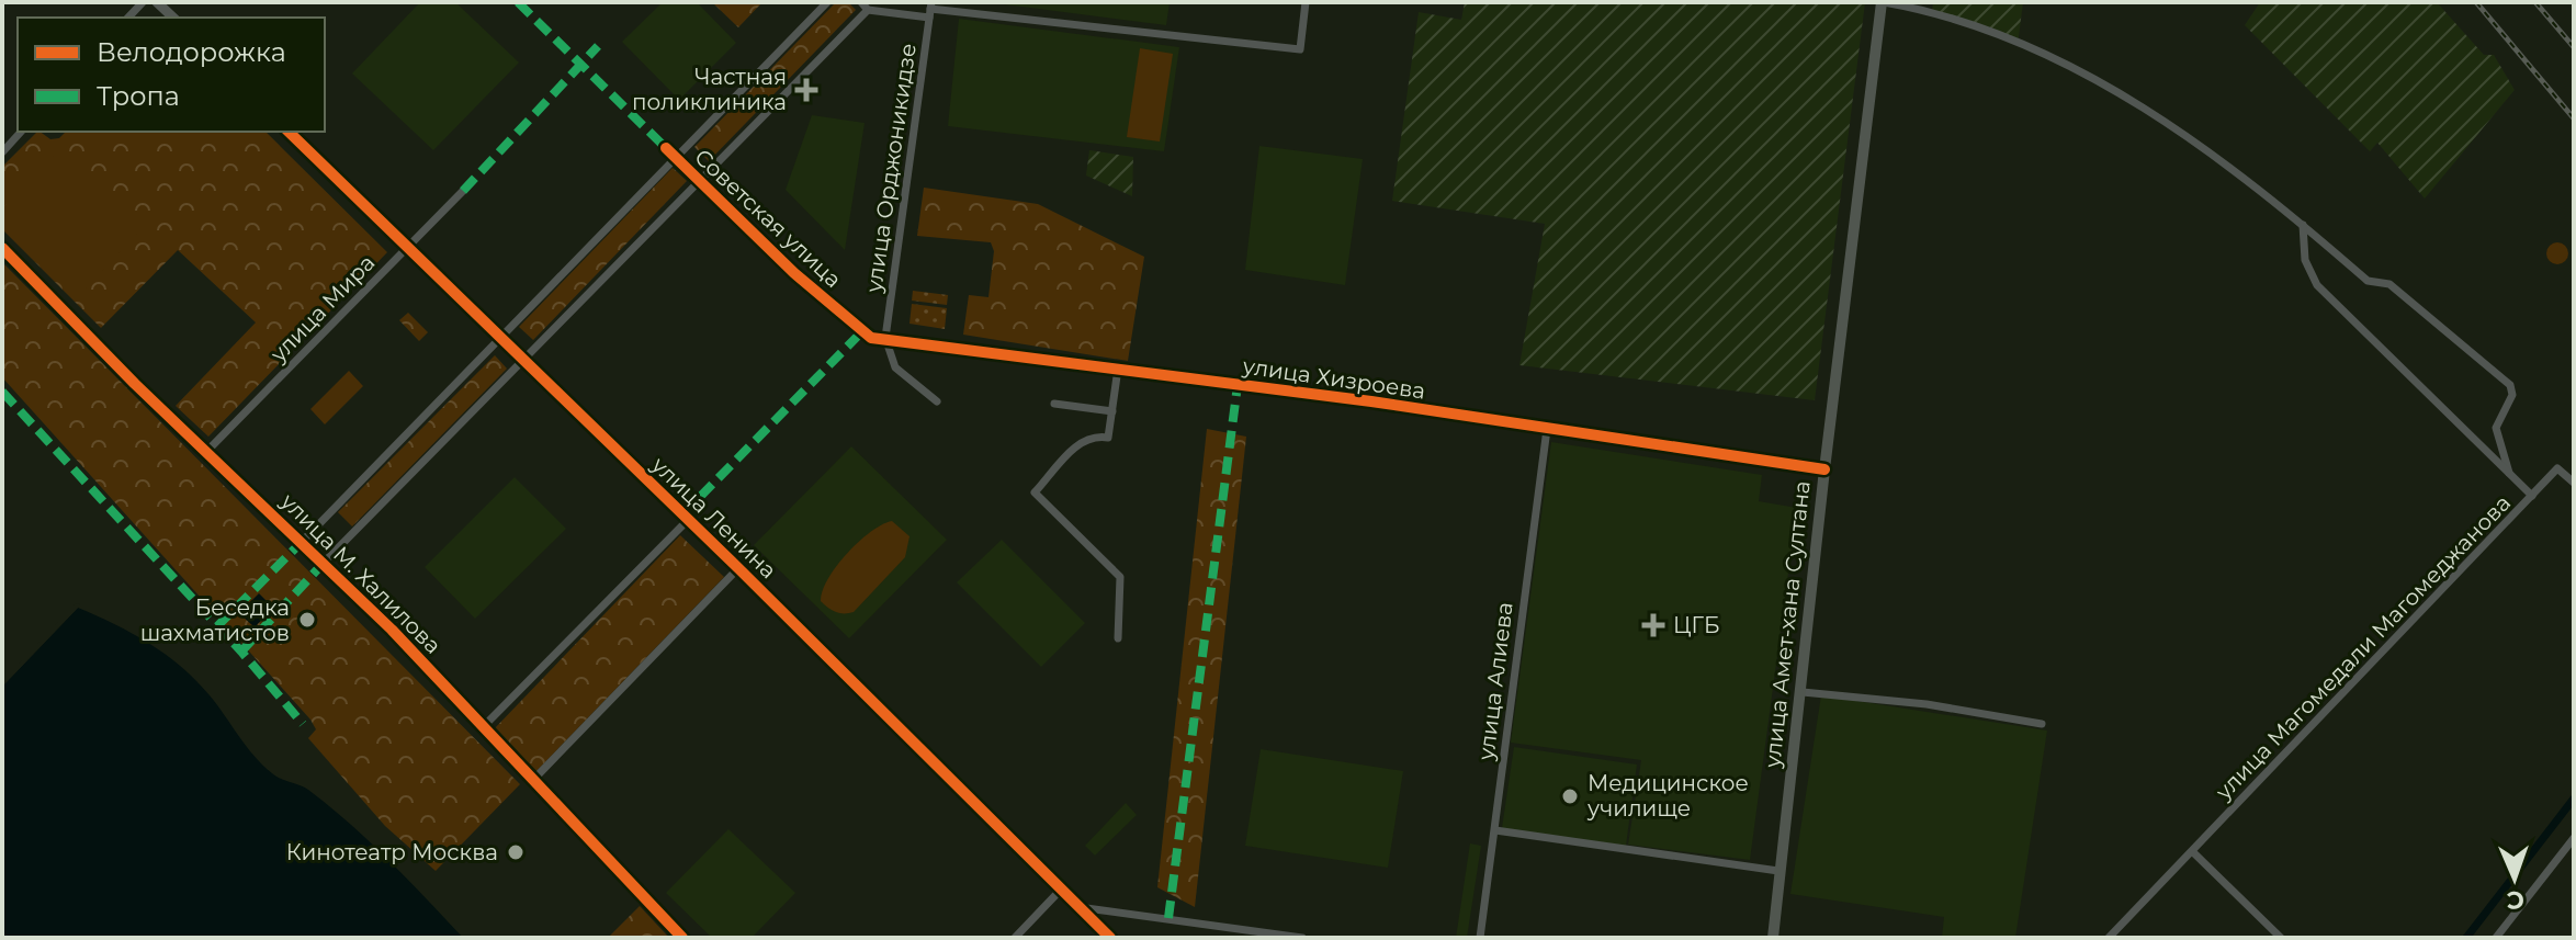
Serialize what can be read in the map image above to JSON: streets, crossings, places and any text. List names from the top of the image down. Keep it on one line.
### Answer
{"streets":{"main road":["улица Амет-хана Султана"],"street":["улица Орджоникидзе","Советская улица","улица Мира","улица Хизроева","улица Ленина","улица М. Халилова","улица Магомедали Магомеджановa","улица Алиева"]},"crossings":[["улица Орджоникидзе","улица Хизроева"],["Советская улица","улица Хизроева"],["улица Мира","улица Ленина"],["улица Мира","улица М. Халилова"],["улица Хизроева","улица Амет-хана Султана"],["улица Хизроева","улица Алиева"]],"places":{"health":["Частная поликлиника","ЦГБ"],"other":["Беседка шахматистов","Медицинское училище","Кинотеатр Москва"]},"legend":["Велодорожка","Тропа"],"north":"bottom"}
